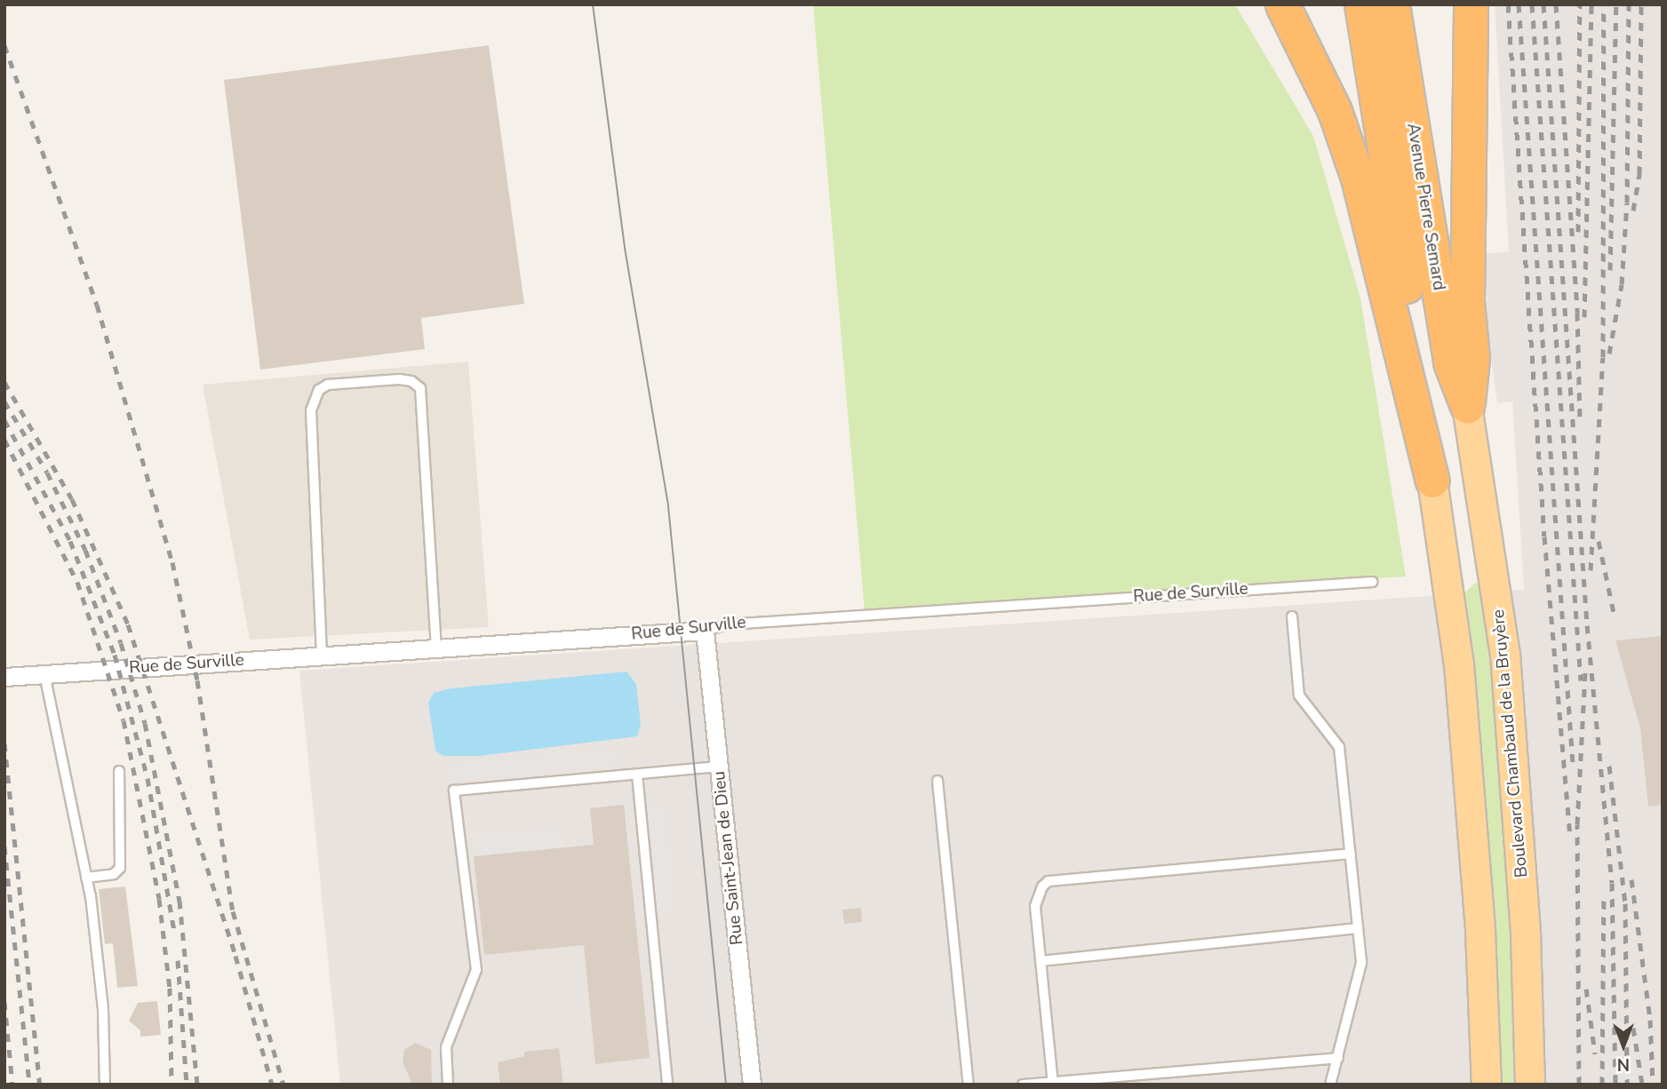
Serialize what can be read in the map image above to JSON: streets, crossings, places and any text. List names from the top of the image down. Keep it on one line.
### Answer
{"streets":{"highway":["Avenue Pierre Semard"],"main road":["Boulevard Chambaud de la Bruyère"],"street":["Rue de Surville","Rue Saint-Jean de Dieu"]},"crossings":[["Avenue Pierre Semard","Boulevard Chambaud de la Bruyère"],["Rue de Surville","Rue Saint-Jean de Dieu"]],"north":"bottom"}
